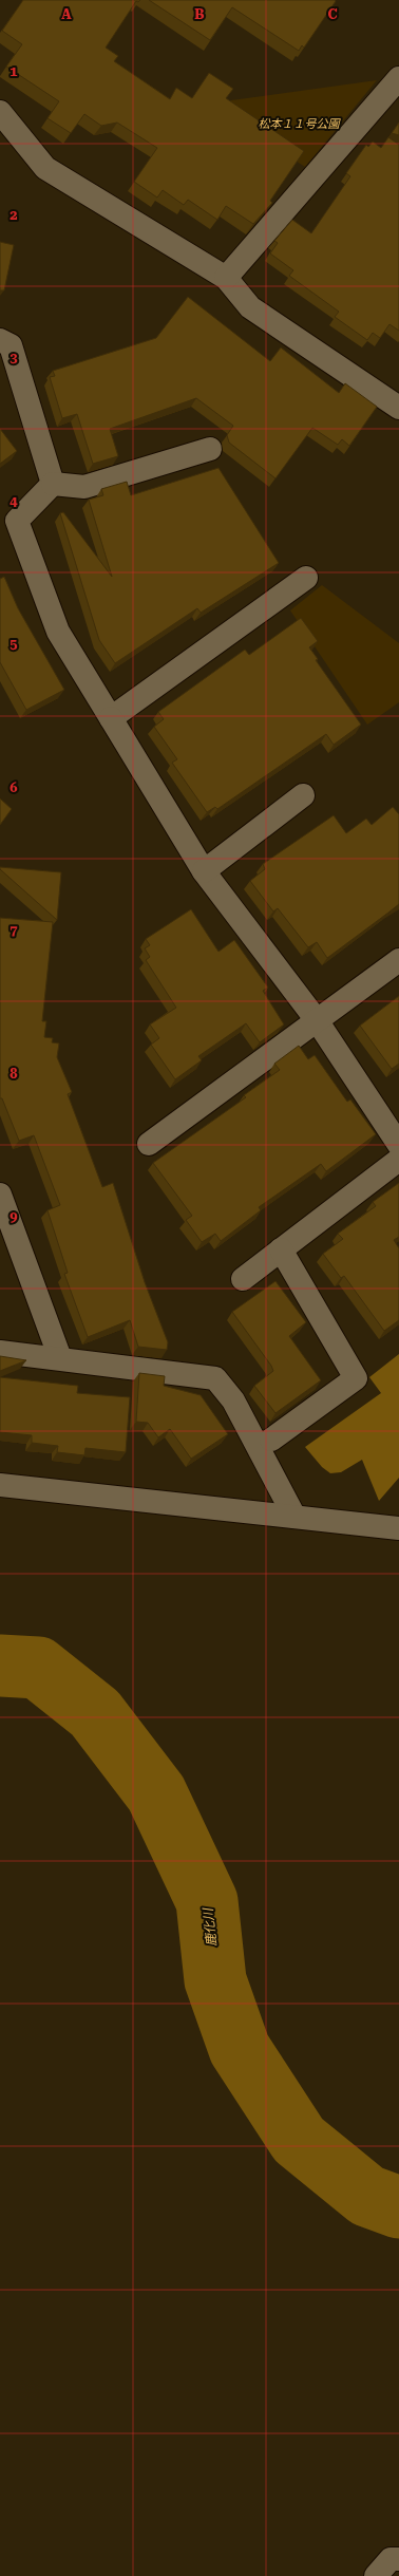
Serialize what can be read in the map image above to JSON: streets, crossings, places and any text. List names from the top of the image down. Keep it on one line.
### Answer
{"water":["鹿化川"],"parks":["松本１１号公園"],"grid":{"columns":["A","B","C"],"rows":["1","2","3","4","5","6","7","8","9"]}}
